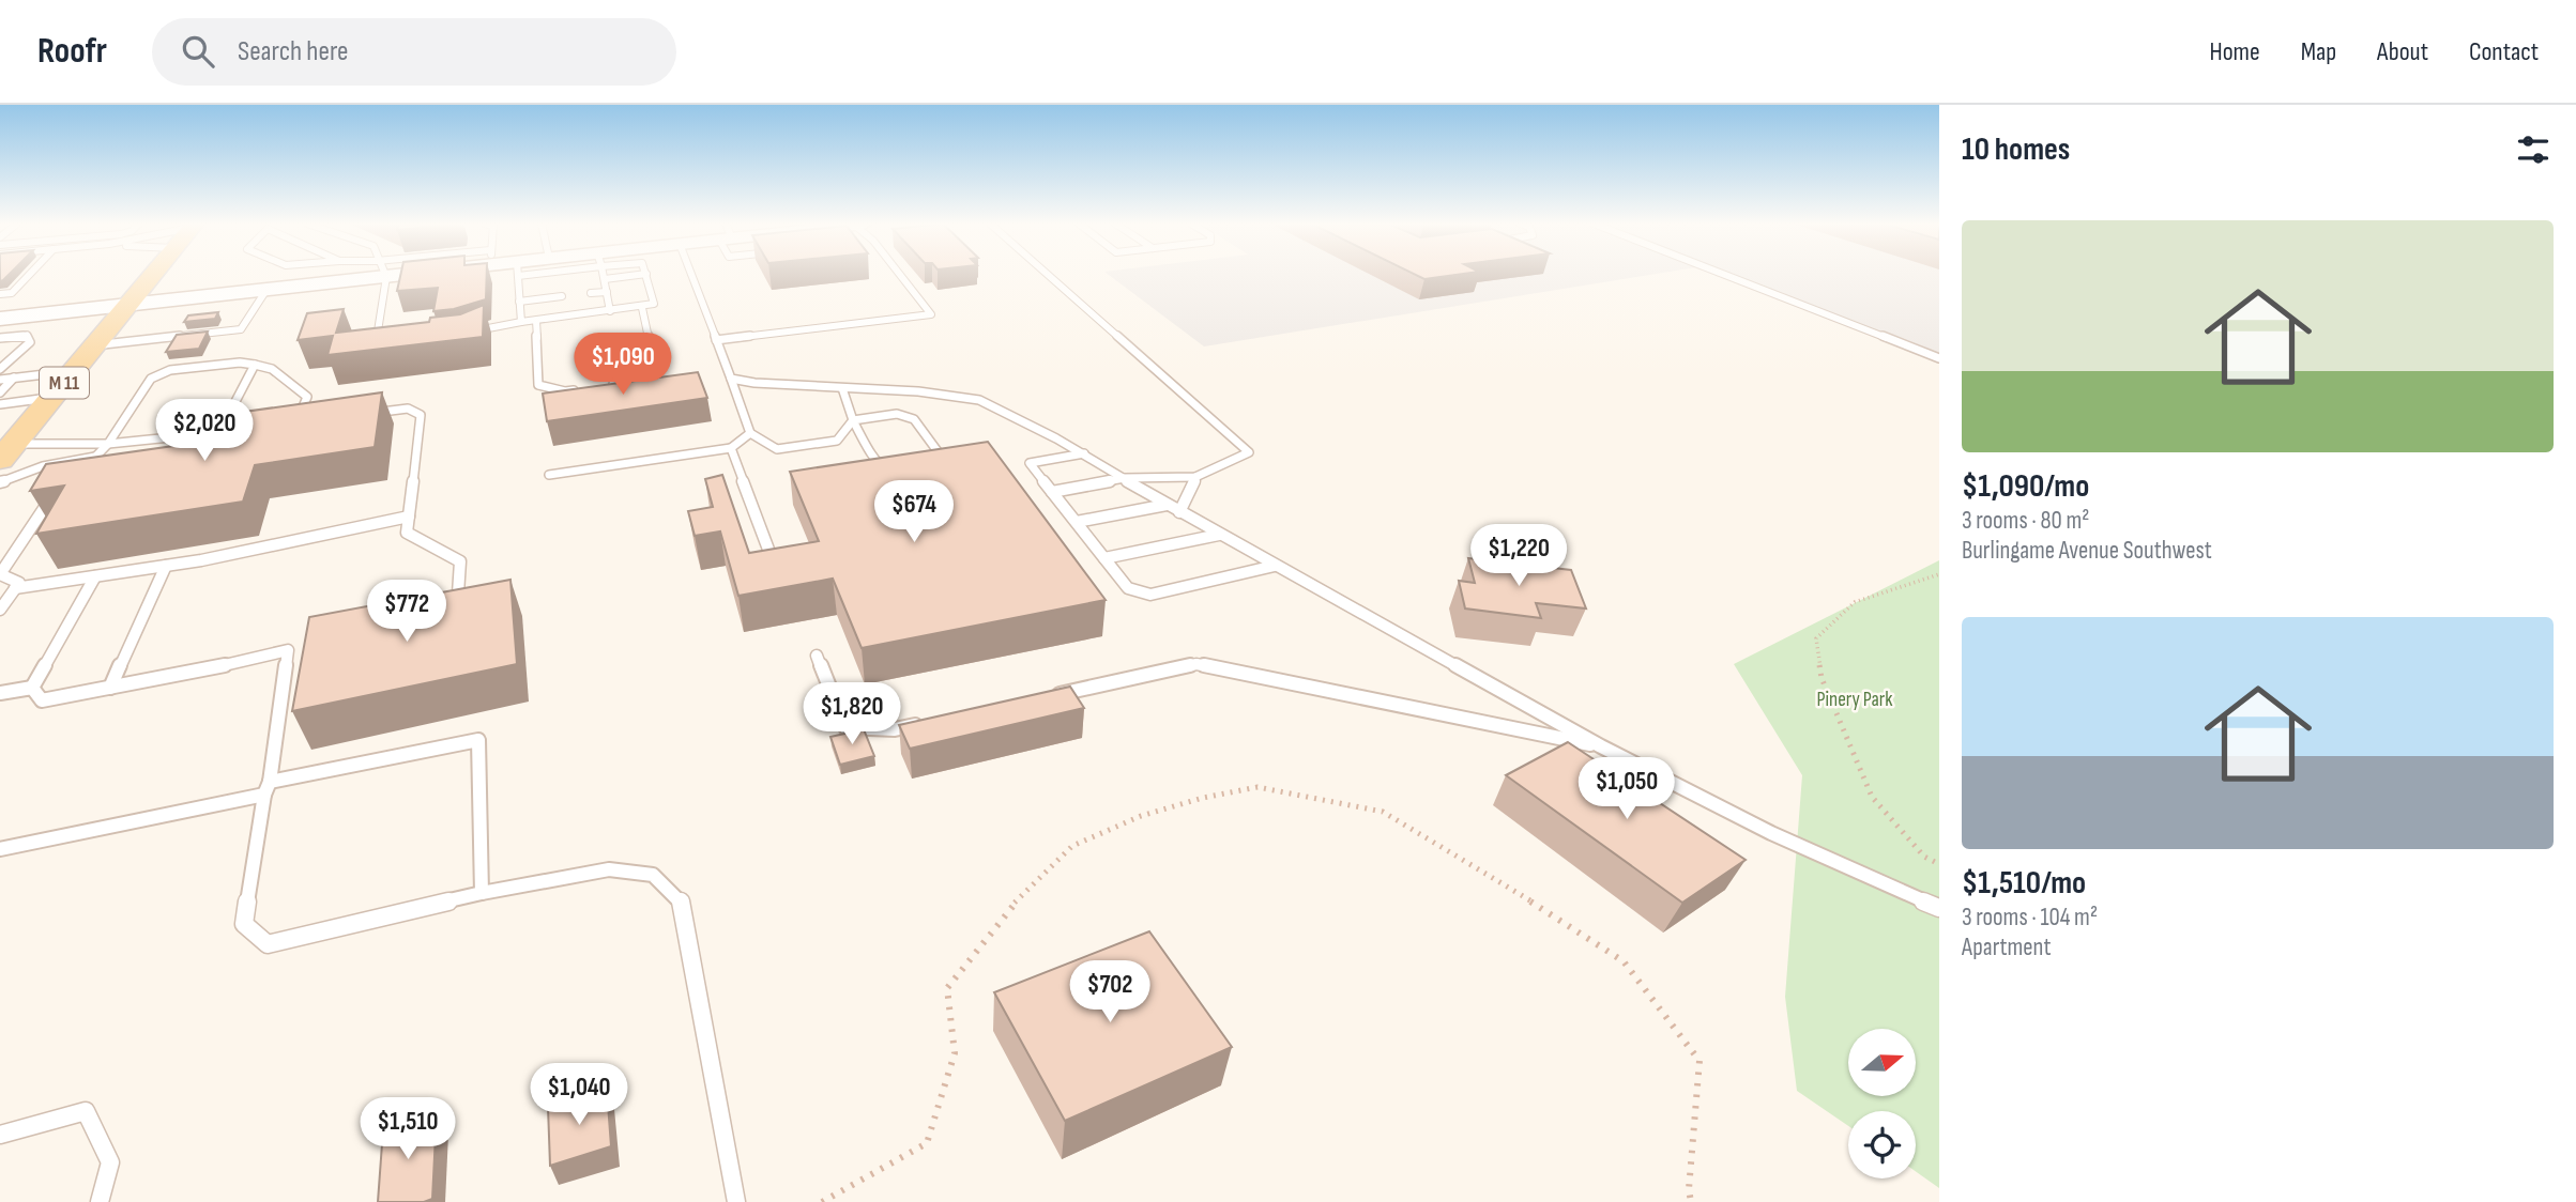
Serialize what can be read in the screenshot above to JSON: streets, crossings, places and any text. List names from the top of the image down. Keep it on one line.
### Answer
{"streets":{"main road":["M 11"]},"parks":["Pinery Park"],"north":"right","page":{"header":"Roofr","search":"Search here","nav":["Home","Map","About","Contact"],"heading":"10 homes","list":[{"name":"$1,090/mo","note":"3 rooms · 80 m² · Burlingame Avenue Southwest"},{"name":"$1,510/mo","note":"3 rooms · 104 m² · Apartment"}],"price":["$1,090","$2,020","$674","$1,220","$772","$1,820","$1,050","$702","$1,040","$1,510"]}}
